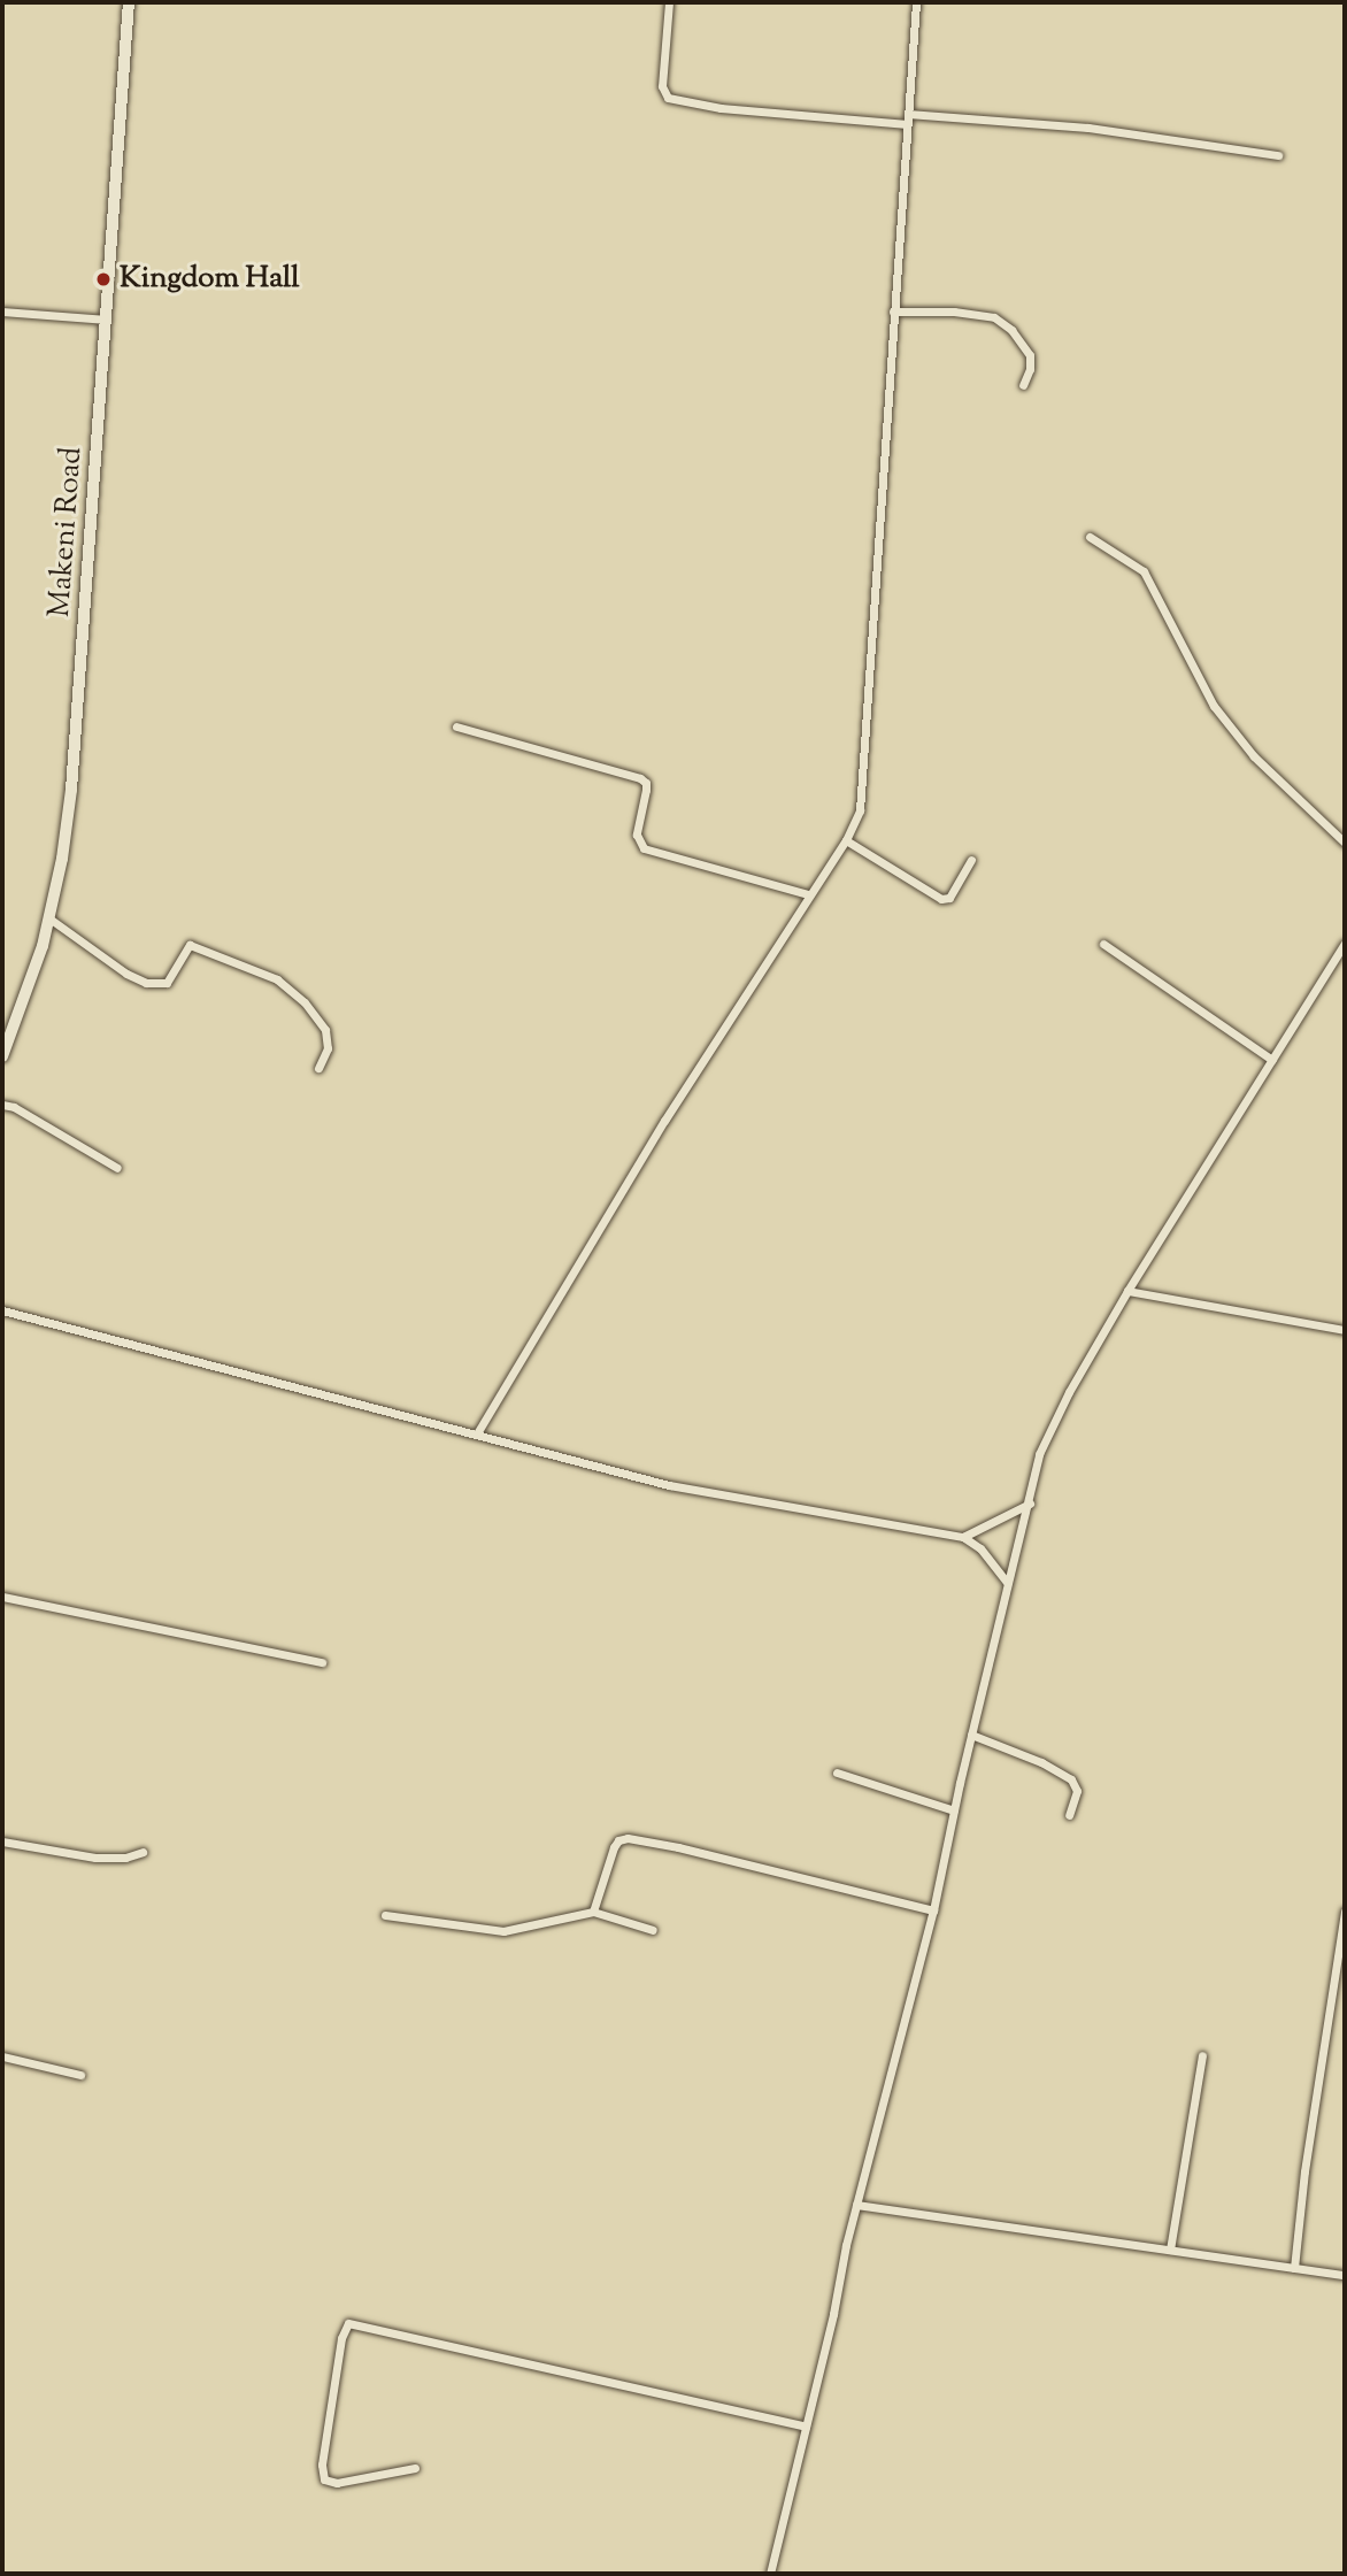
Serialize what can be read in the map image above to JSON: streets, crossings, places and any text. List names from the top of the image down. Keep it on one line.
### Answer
{"streets":{"main road":["Makeni Road"]},"places":["Kingdom Hall"]}
